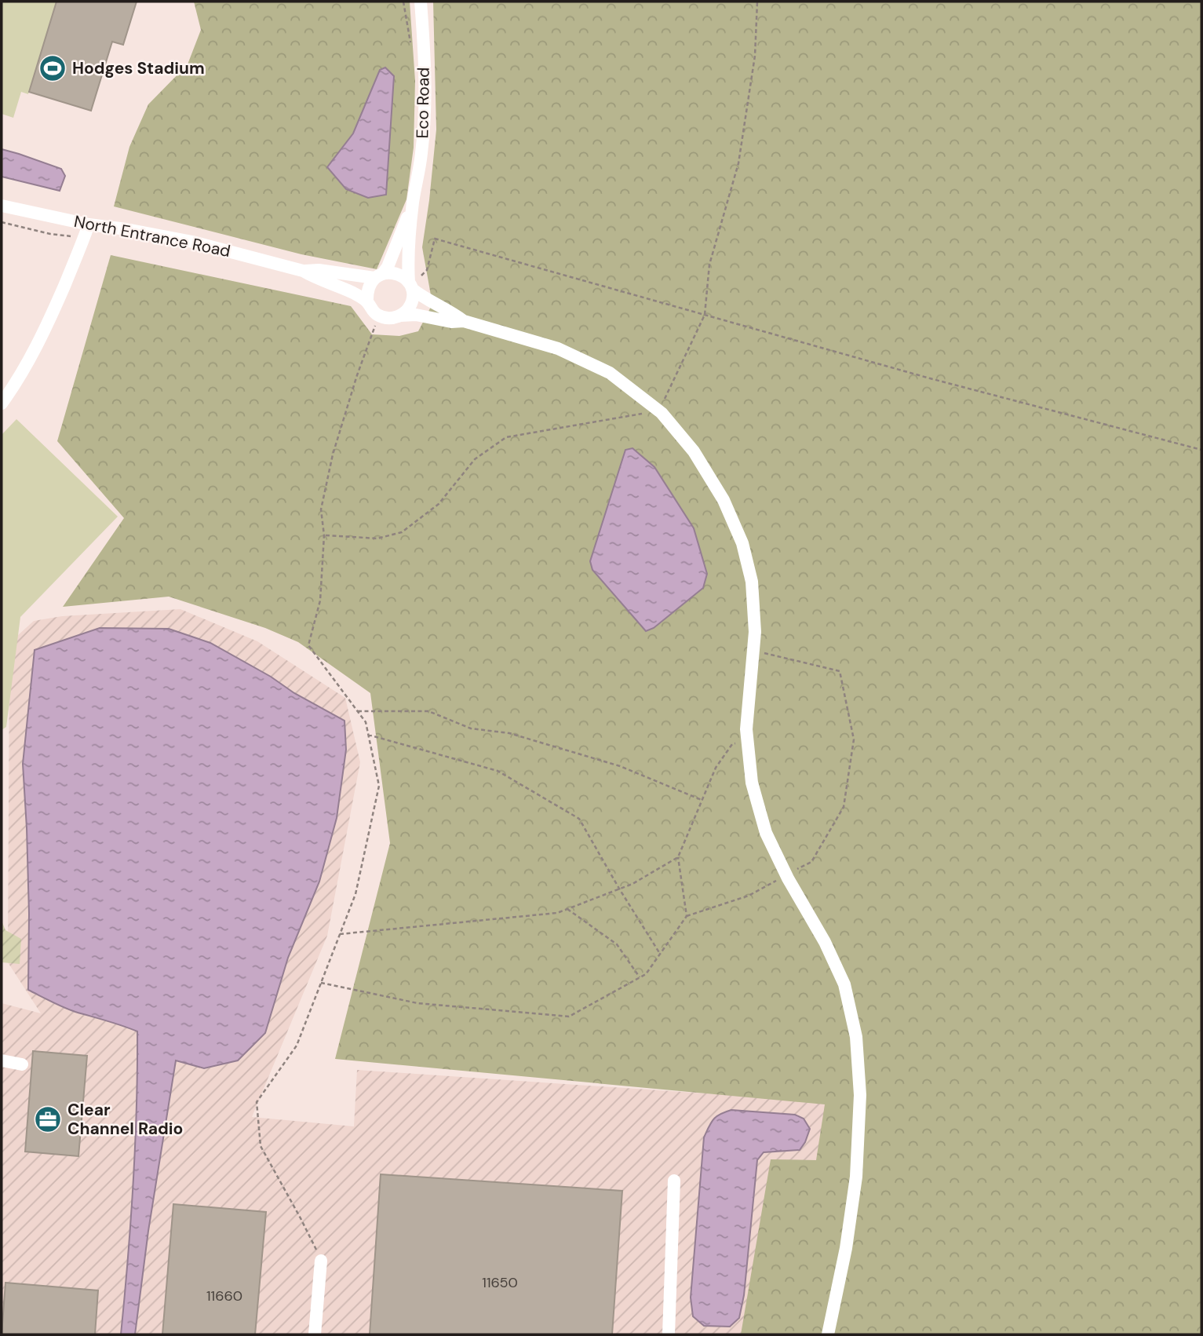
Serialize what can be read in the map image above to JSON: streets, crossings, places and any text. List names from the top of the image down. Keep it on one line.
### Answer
{"streets":{"street":["Eco Road","North Entrance Road"]},"places":{"sports":["Hodges Stadium"],"office":["Clear Channel Radio"]},"house_numbers":["11650","11660"]}
